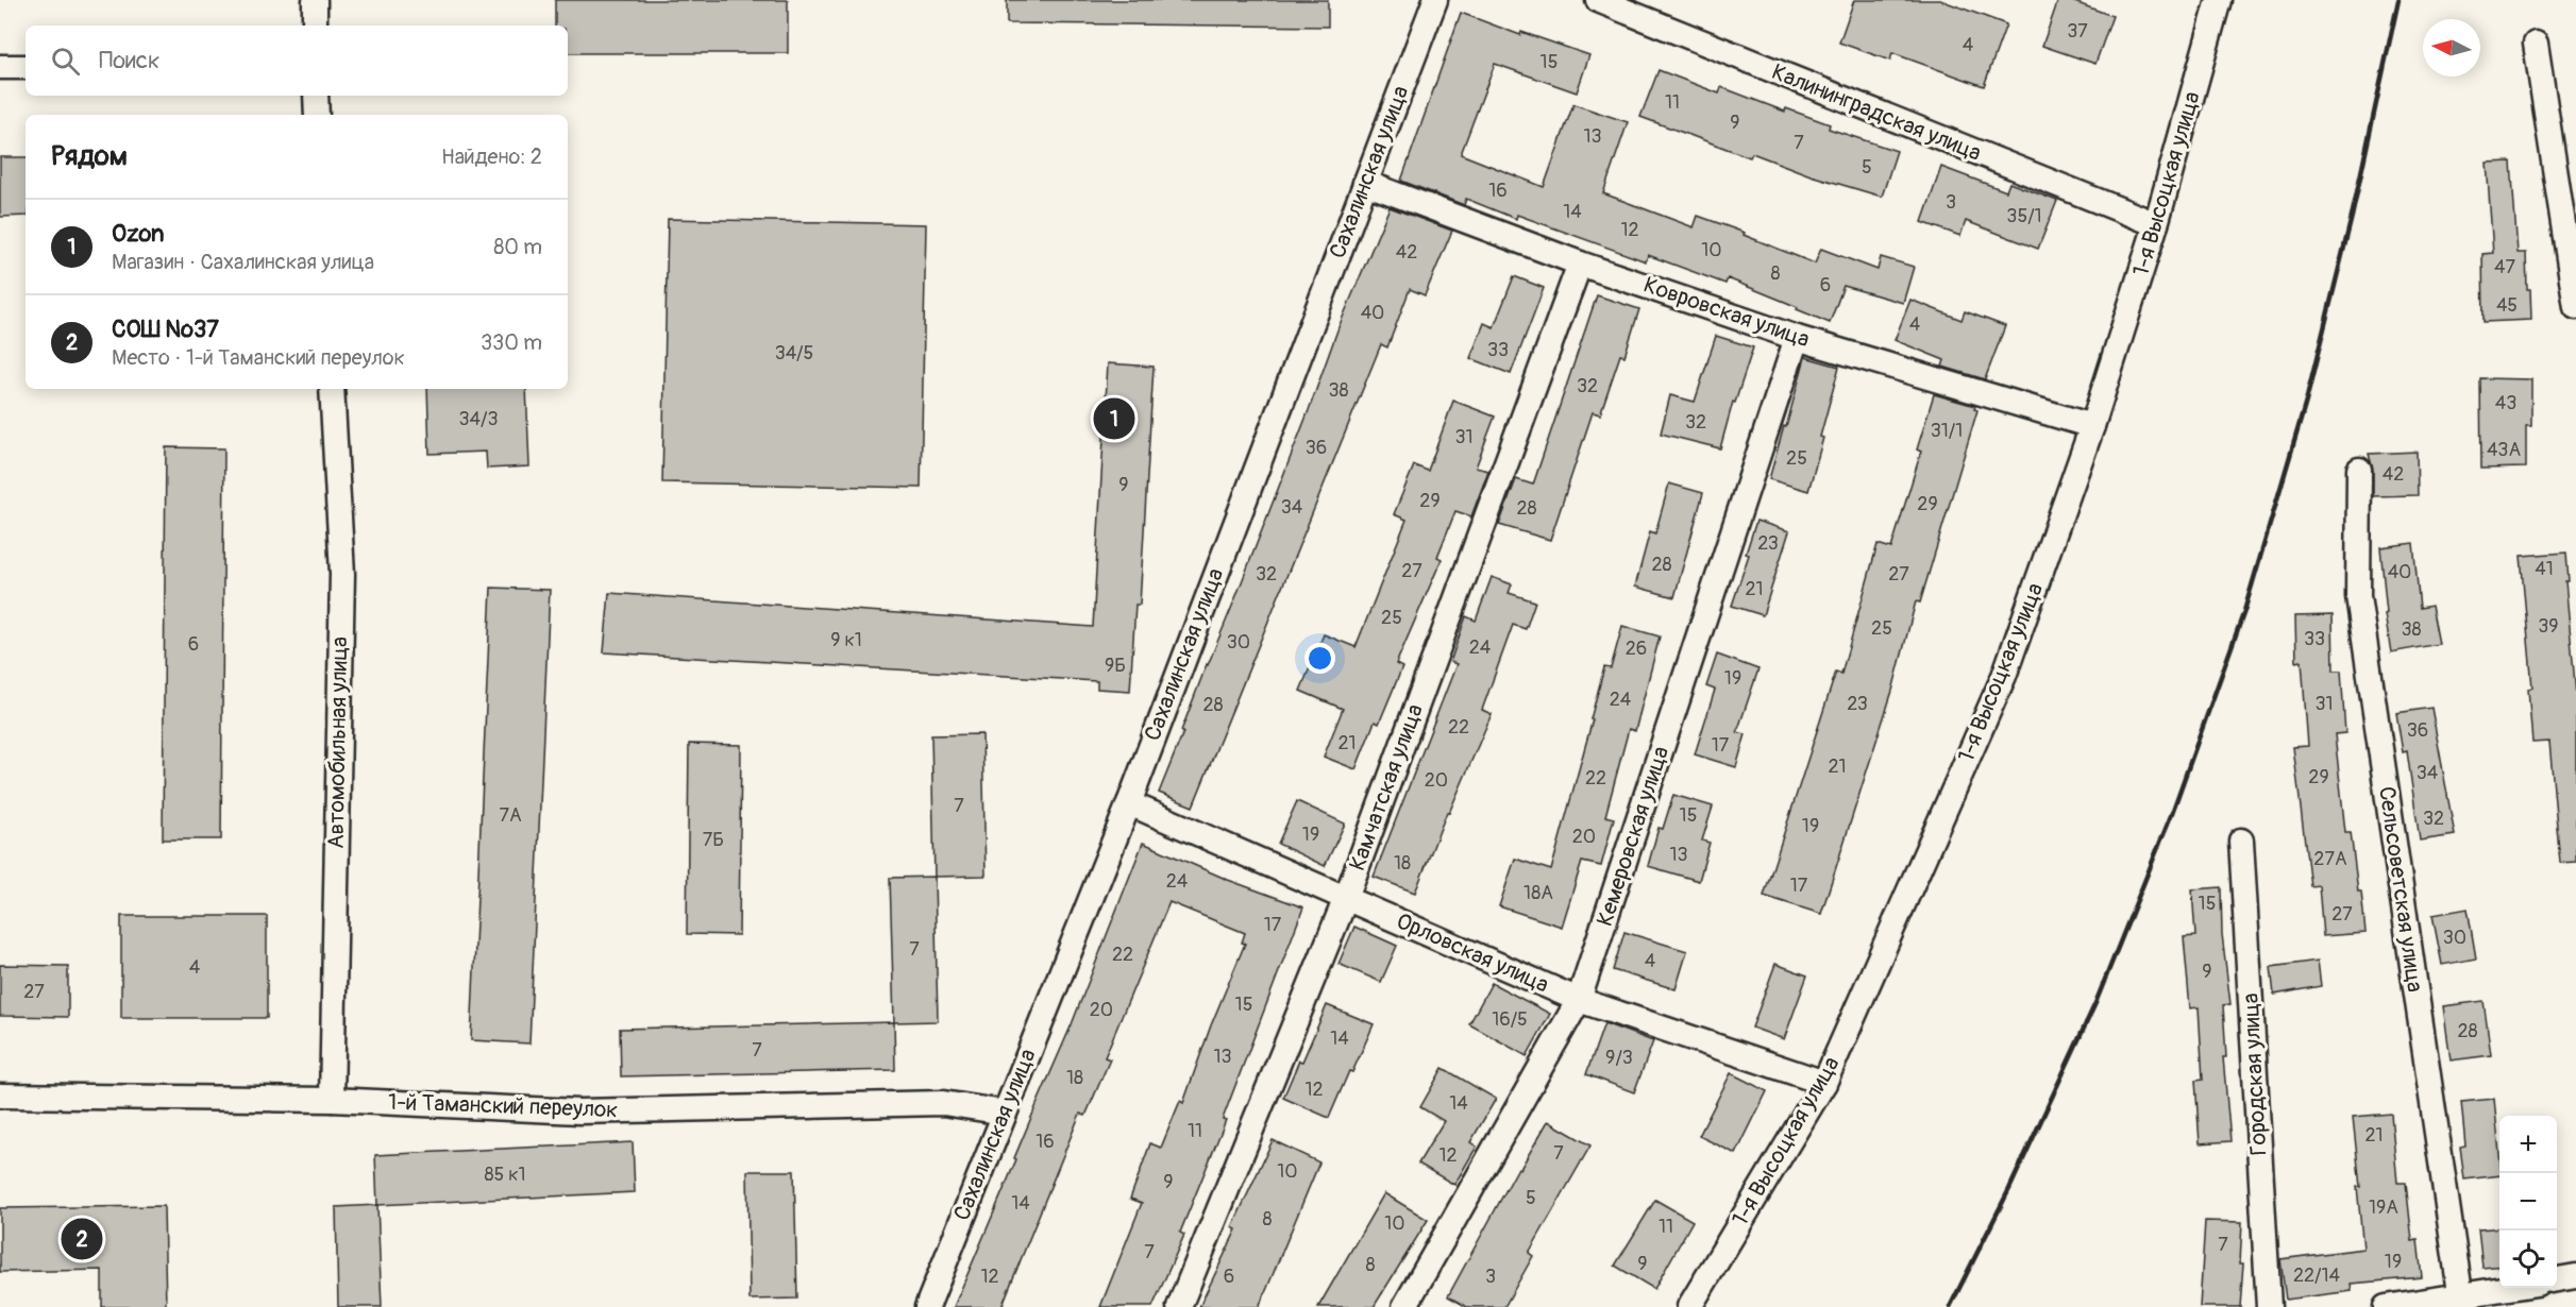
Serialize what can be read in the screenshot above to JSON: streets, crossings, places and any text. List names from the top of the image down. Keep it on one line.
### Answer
{"streets":{"street":["Калининградская улица","Сахалинская улица","1-я Высоцкая улица","Ковровская улица","Автомобильная улица","Камчатская улица","Кемеровская улица","Сельсоветская улица","Орловская улица","Городская улица","1-й Таманский переулок"]},"crossings":[["Калининградская улица","1-я Высоцкая улица"],["Сахалинская улица","Ковровская улица"],["Сахалинская улица","Орловская улица"],["Сахалинская улица","1-й Таманский переулок"],["1-я Высоцкая улица","Ковровская улица"],["1-я Высоцкая улица","Орловская улица"],["Ковровская улица","Камчатская улица"],["Ковровская улица","Кемеровская улица"],["Автомобильная улица","1-й Таманский переулок"],["Камчатская улица","Орловская улица"],["Кемеровская улица","Орловская улица"]],"house_numbers":["37","4","15","11","9","13","7","5","16","3","14","35/1","12","10","42","47","8","6","45","40","4","33","34/5","32","38","43","34/3","32","31/1","31","36","43А","25","42","9","29","29","34","28","23","28","41","27","40","32","27","21","25","39","25","38","33","9 к1","30","6","24","26","9Б","19","24","23","31","28","22","36","21","17","21","34","29","22","20","7","7А","15","32","19","19","20","7Б","13","27А","18","24","17","18А","15","27","17","30","7","22","4","4","9","27","15","20","16/5","28","14","7","13","9/3","18","12","14","11","21","16","7","12","10","85 к1","9","5","14","19А","8","10","11","7","7","19","9","8","22/14","12","6","3"],"north":"left","page":{"search":"Поиск","heading":["Рядом","Найдено: 2"],"list":[{"mark":"1","name":"Ozon","note":"Магазин · Сахалинская улица","value":"80 m"},{"mark":"2","name":"СОШ №37","note":"Место · 1-й Таманский переулок","value":"330 m"}],"pins":["1","2"],"map_buttons":["+","−"]}}
